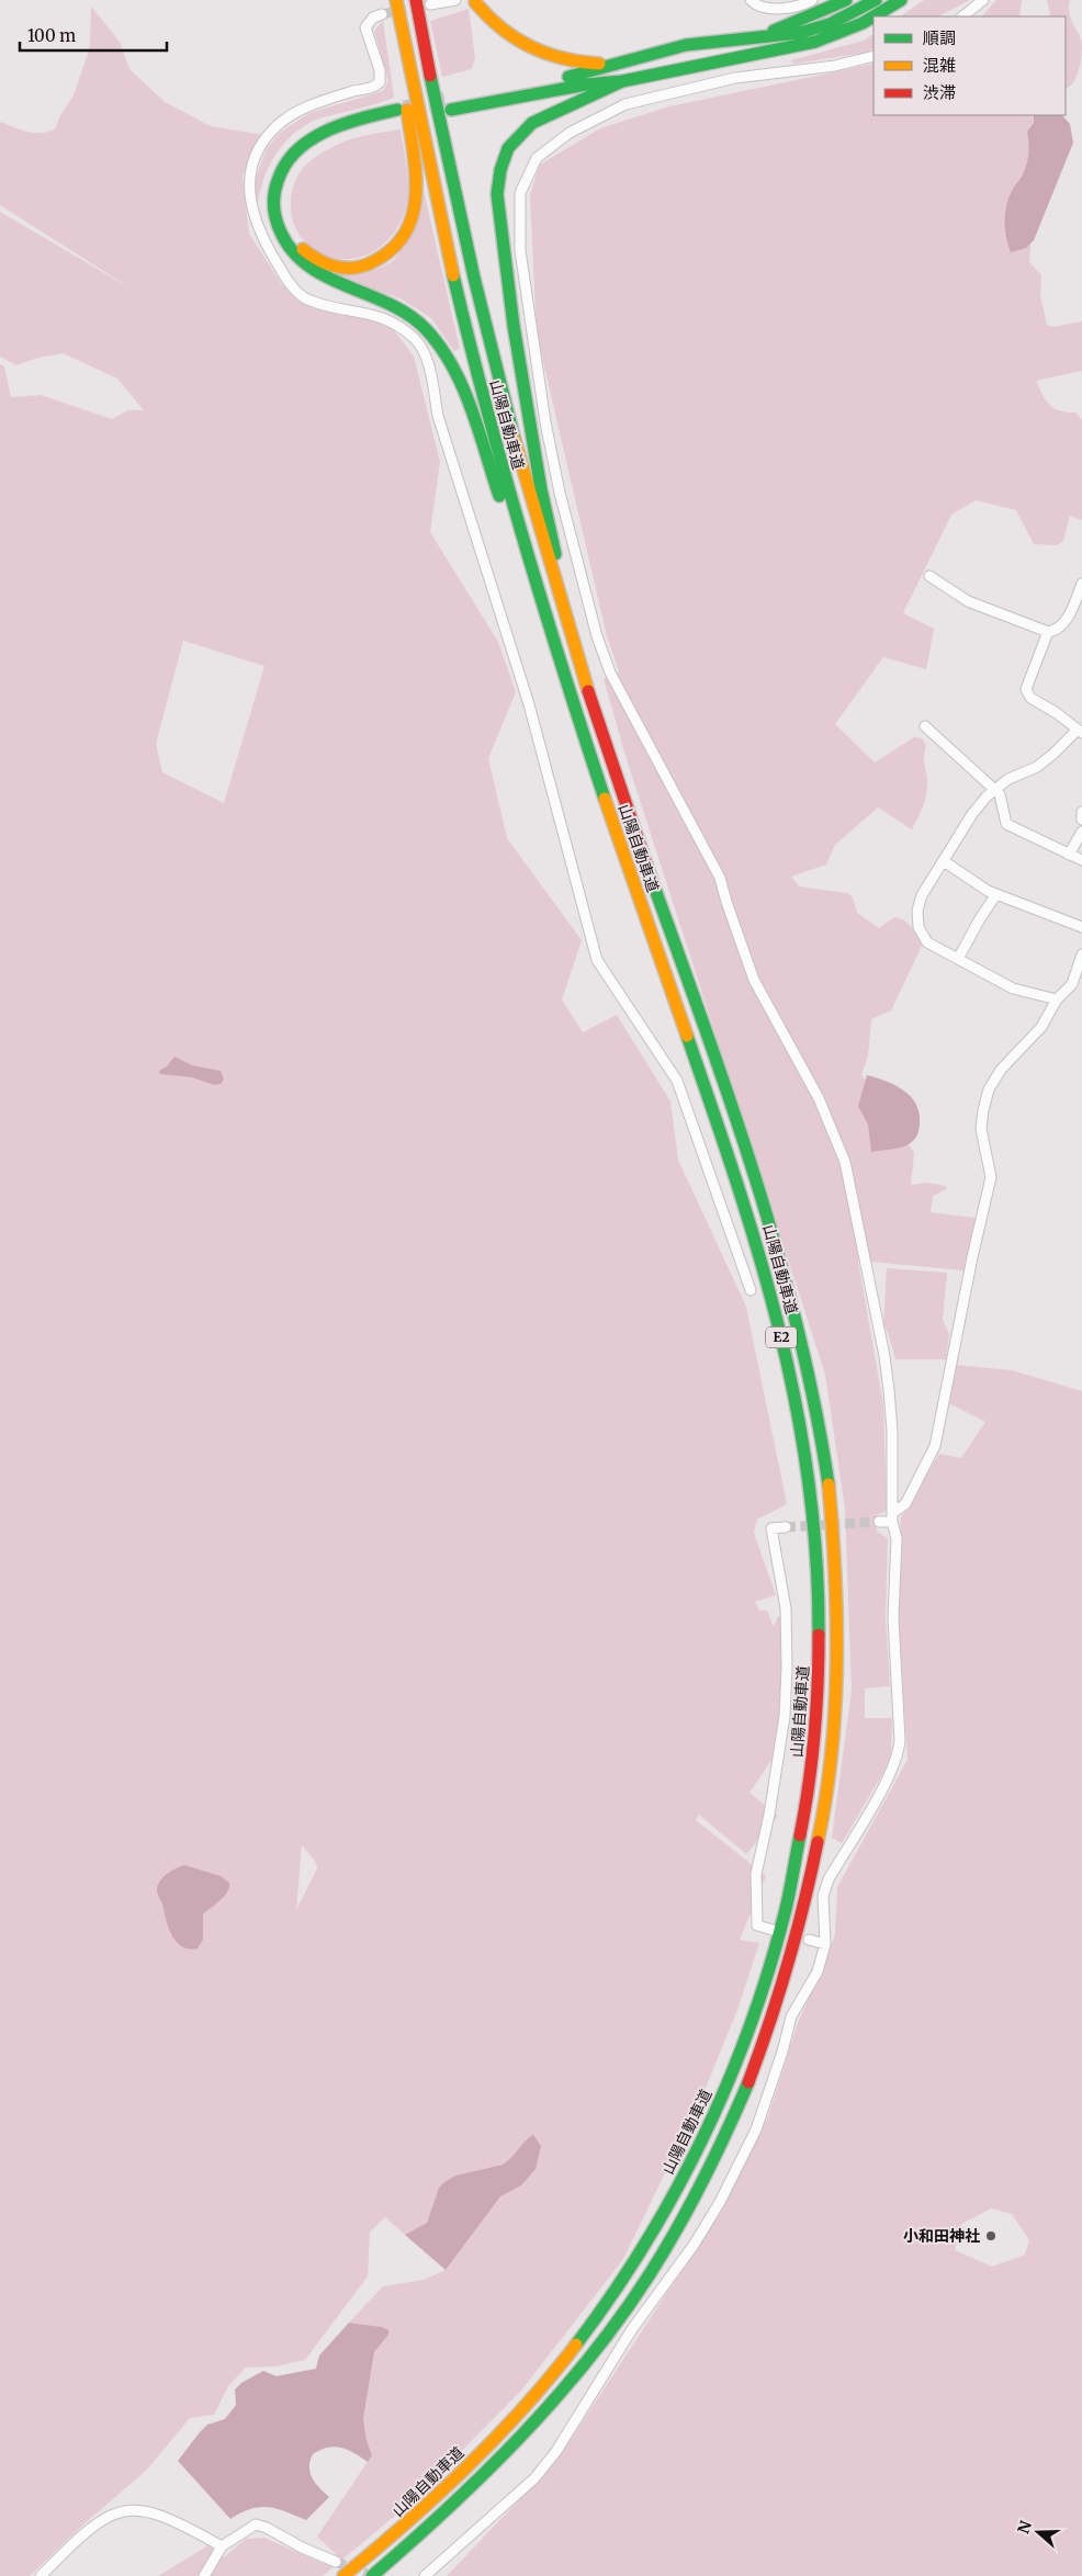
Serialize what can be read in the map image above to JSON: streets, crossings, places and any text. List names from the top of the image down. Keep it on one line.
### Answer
{"streets":{"highway":["山陽自動車道","E2"]},"places":["小和田神社"],"legend":["順調","混雑","渋滞"],"scale_bar":"100 m","north":"left"}
